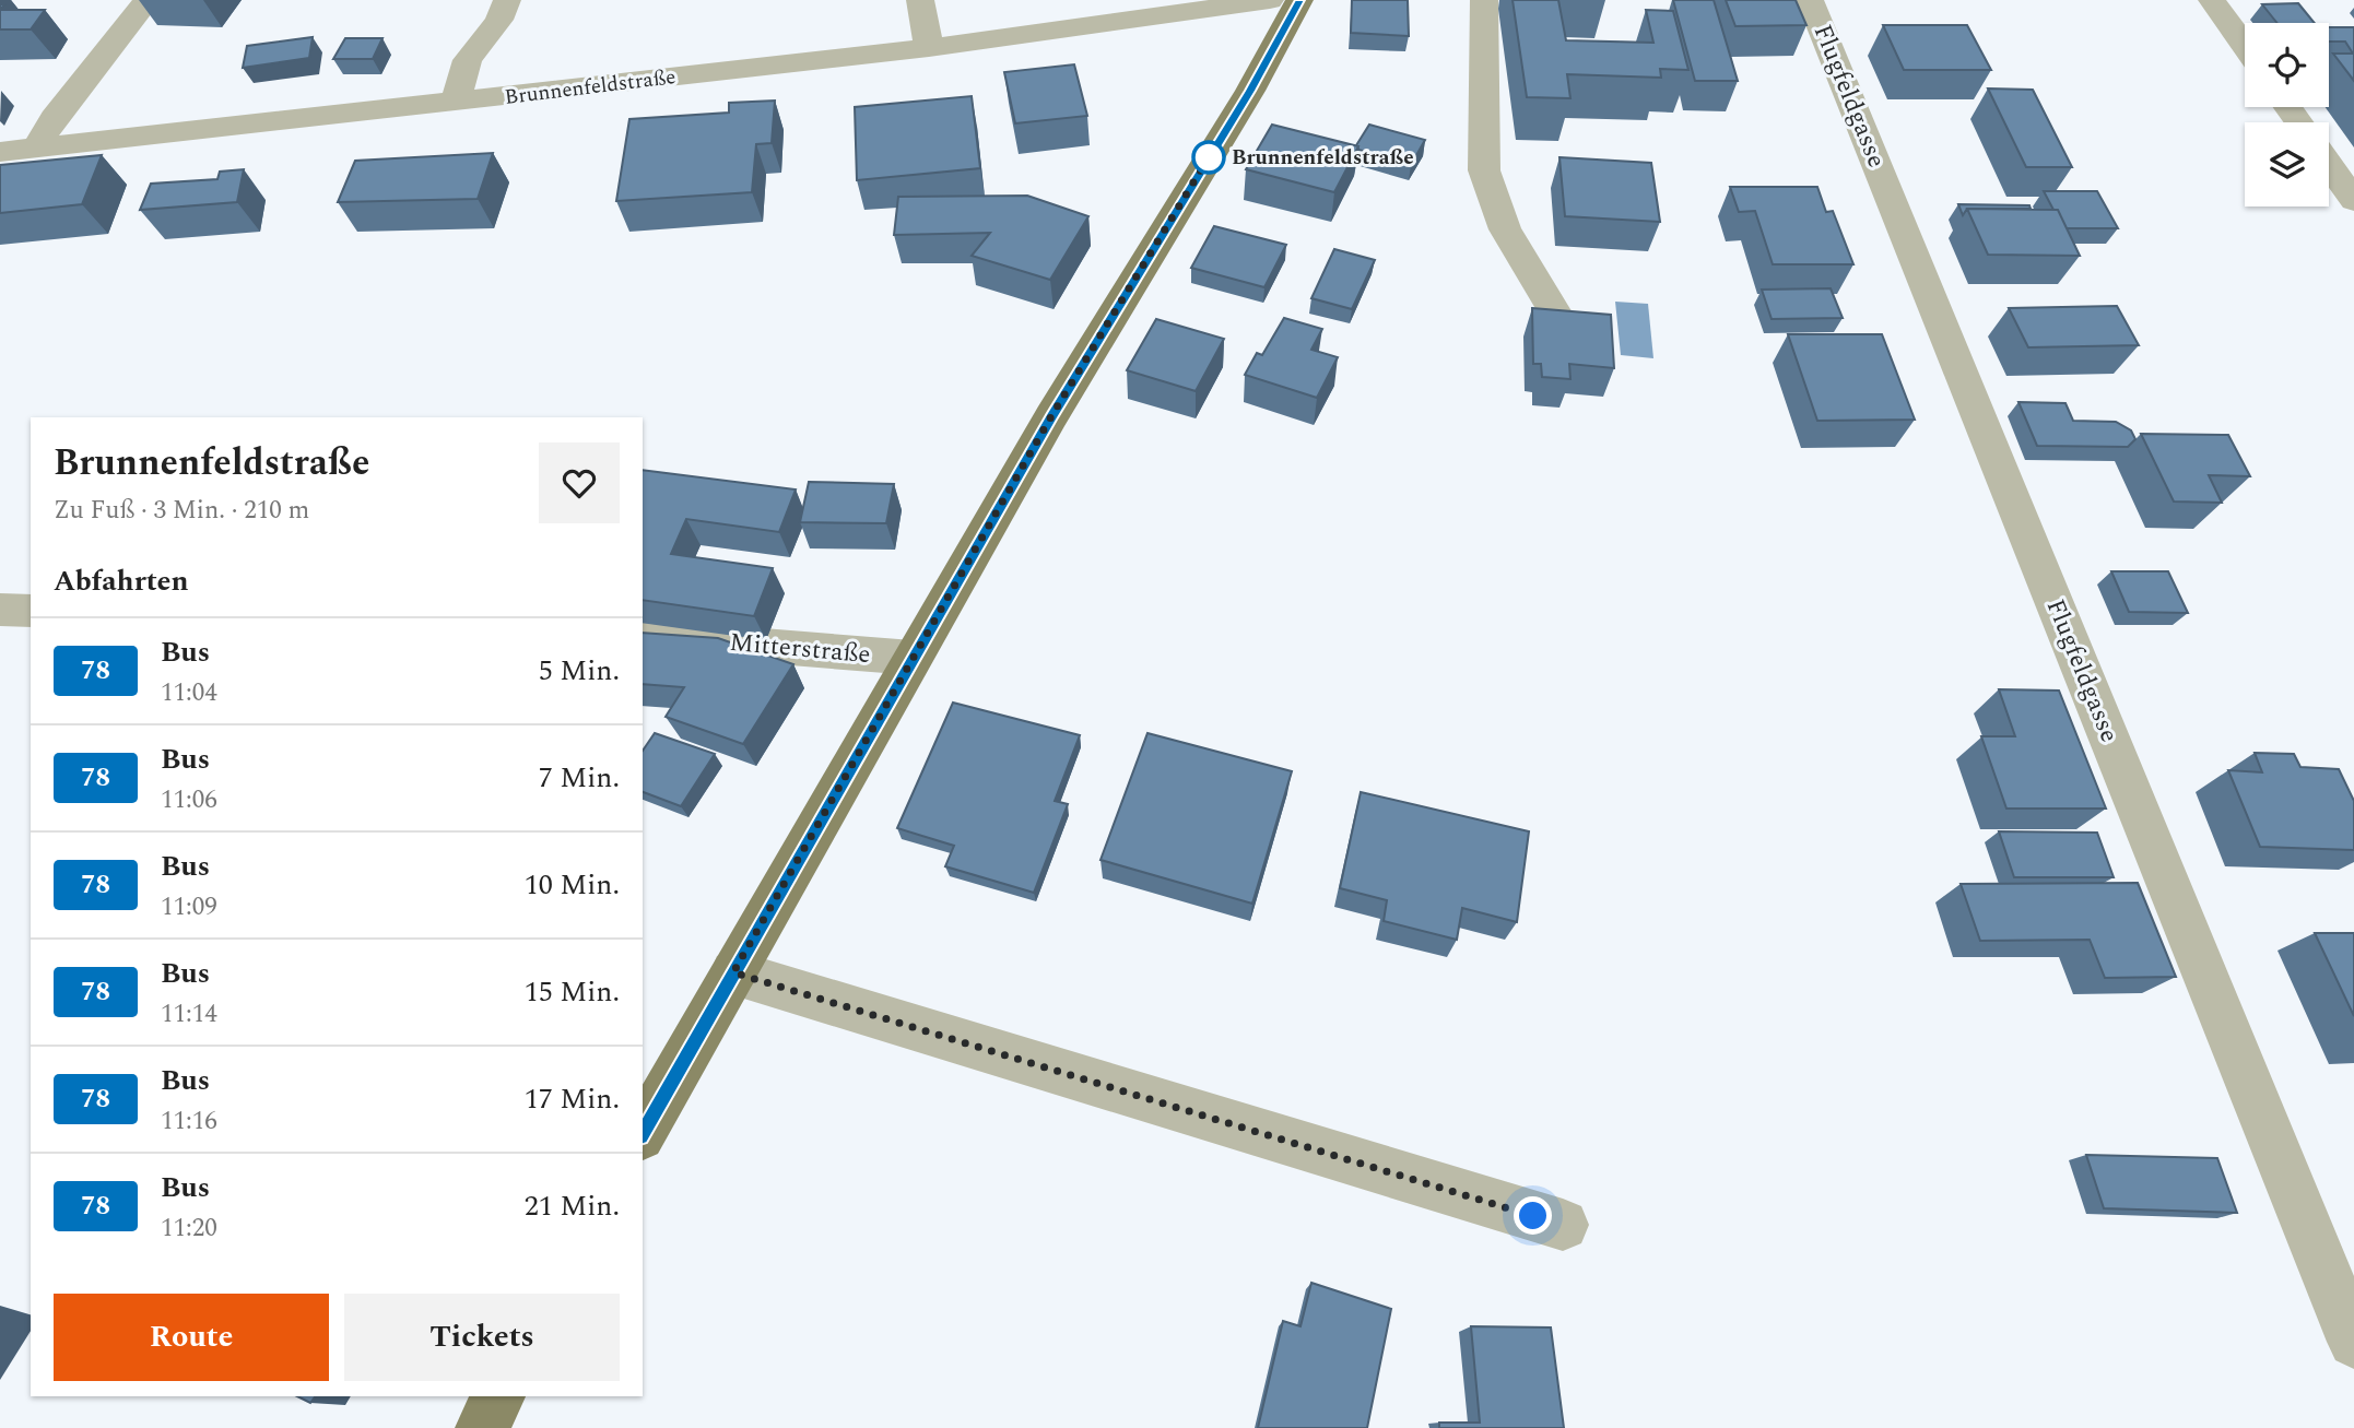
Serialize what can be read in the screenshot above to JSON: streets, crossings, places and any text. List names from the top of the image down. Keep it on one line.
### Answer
{"streets":{"main road":["Mitterstraße"],"street":["Brunnenfeldstraße","Flugfeldgasse"]},"places":["Brunnenfeldstraße"],"lines":["bus line 78"],"page":{"heading":[["Brunnenfeldstraße","Zu Fuß · 3 Min. · 210 m"],"Abfahrten"],"list":[{"mark":"78","name":"Bus","note":"11:04","value":"5 Min."},{"mark":"78","name":"Bus","note":"11:06","value":"7 Min."},{"mark":"78","name":"Bus","note":"11:09","value":"10 Min."},{"mark":"78","name":"Bus","note":"11:14","value":"15 Min."},{"mark":"78","name":"Bus","note":"11:16","value":"17 Min."},{"mark":"78","name":"Bus","note":"11:20","value":"21 Min."}],"buttons":["Route","Tickets"]}}
